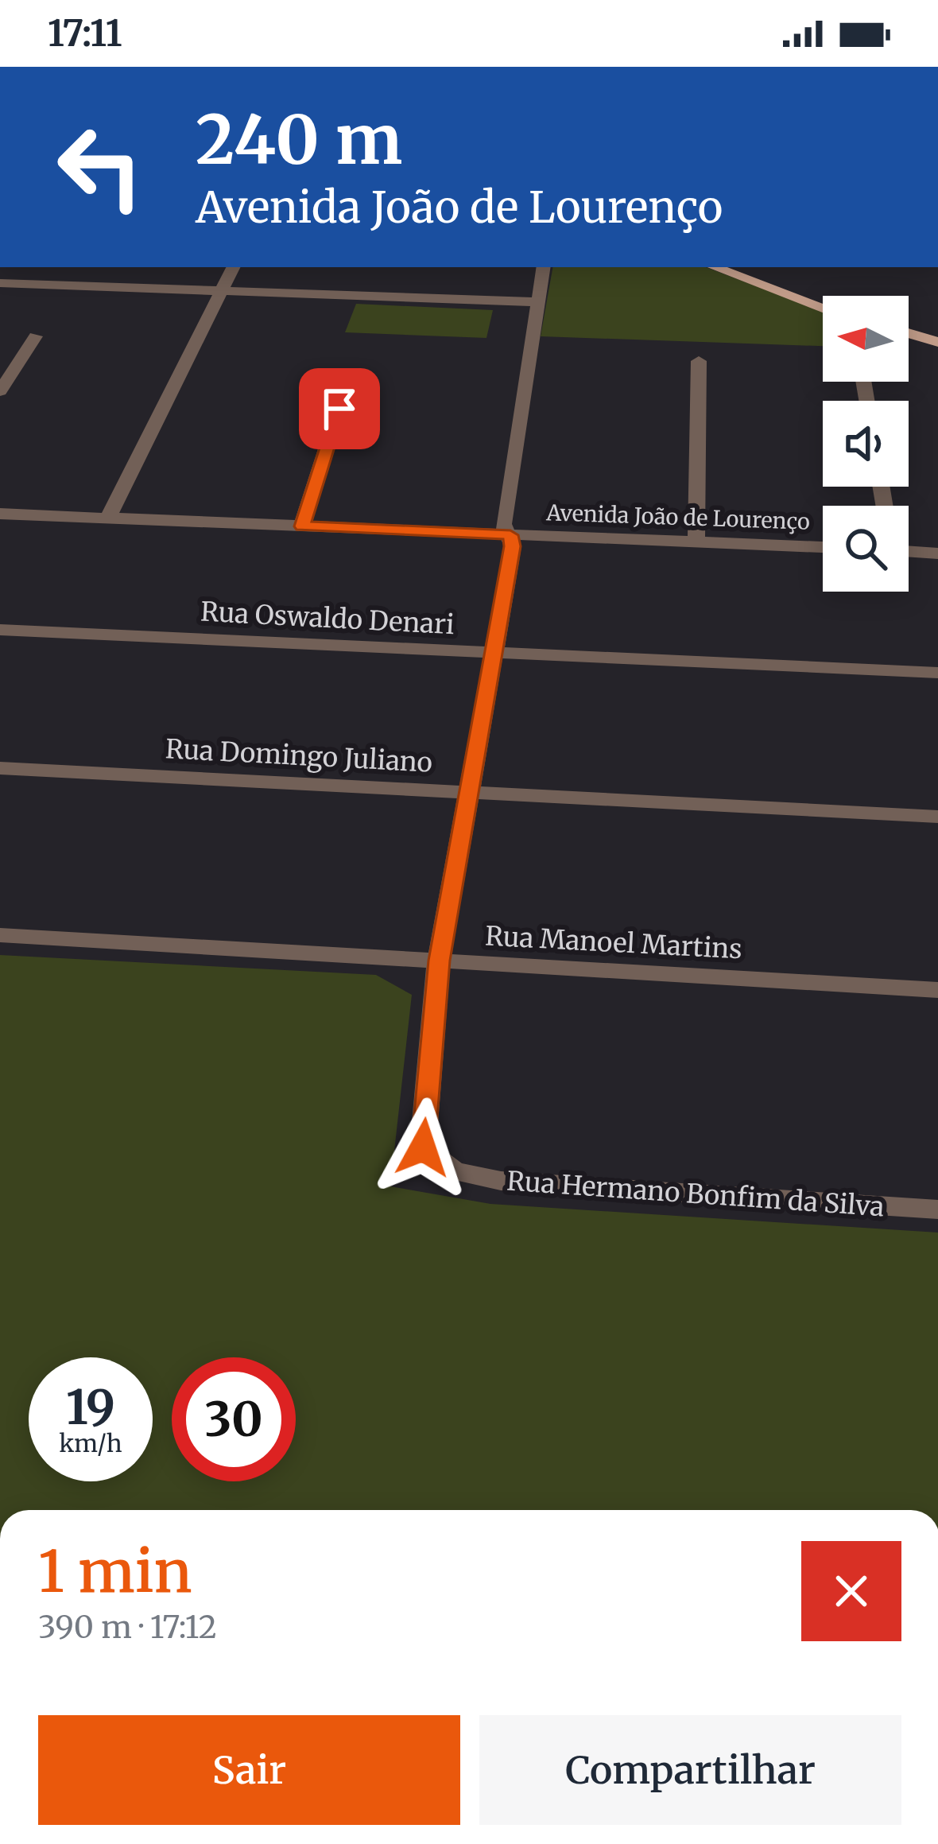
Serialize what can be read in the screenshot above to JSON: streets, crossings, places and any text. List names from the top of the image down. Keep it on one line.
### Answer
{"streets":{"street":["Avenida João de Lourenço","Rua Oswaldo Denari","Rua Domingo Juliano","Rua Manoel Martins","Rua Hermano Bonfim da Silva"]},"crossings":[["Rua Manoel Martins","Rua Hermano Bonfim da Silva"]],"north":"left","page":{"status":"17:11","turn":["240 m","Avenida João de Lourenço"],"speed":"19 km/h","limit":"30","heading":["1 min","390 m · 17:12"],"buttons":["Sair","Compartilhar"]}}
